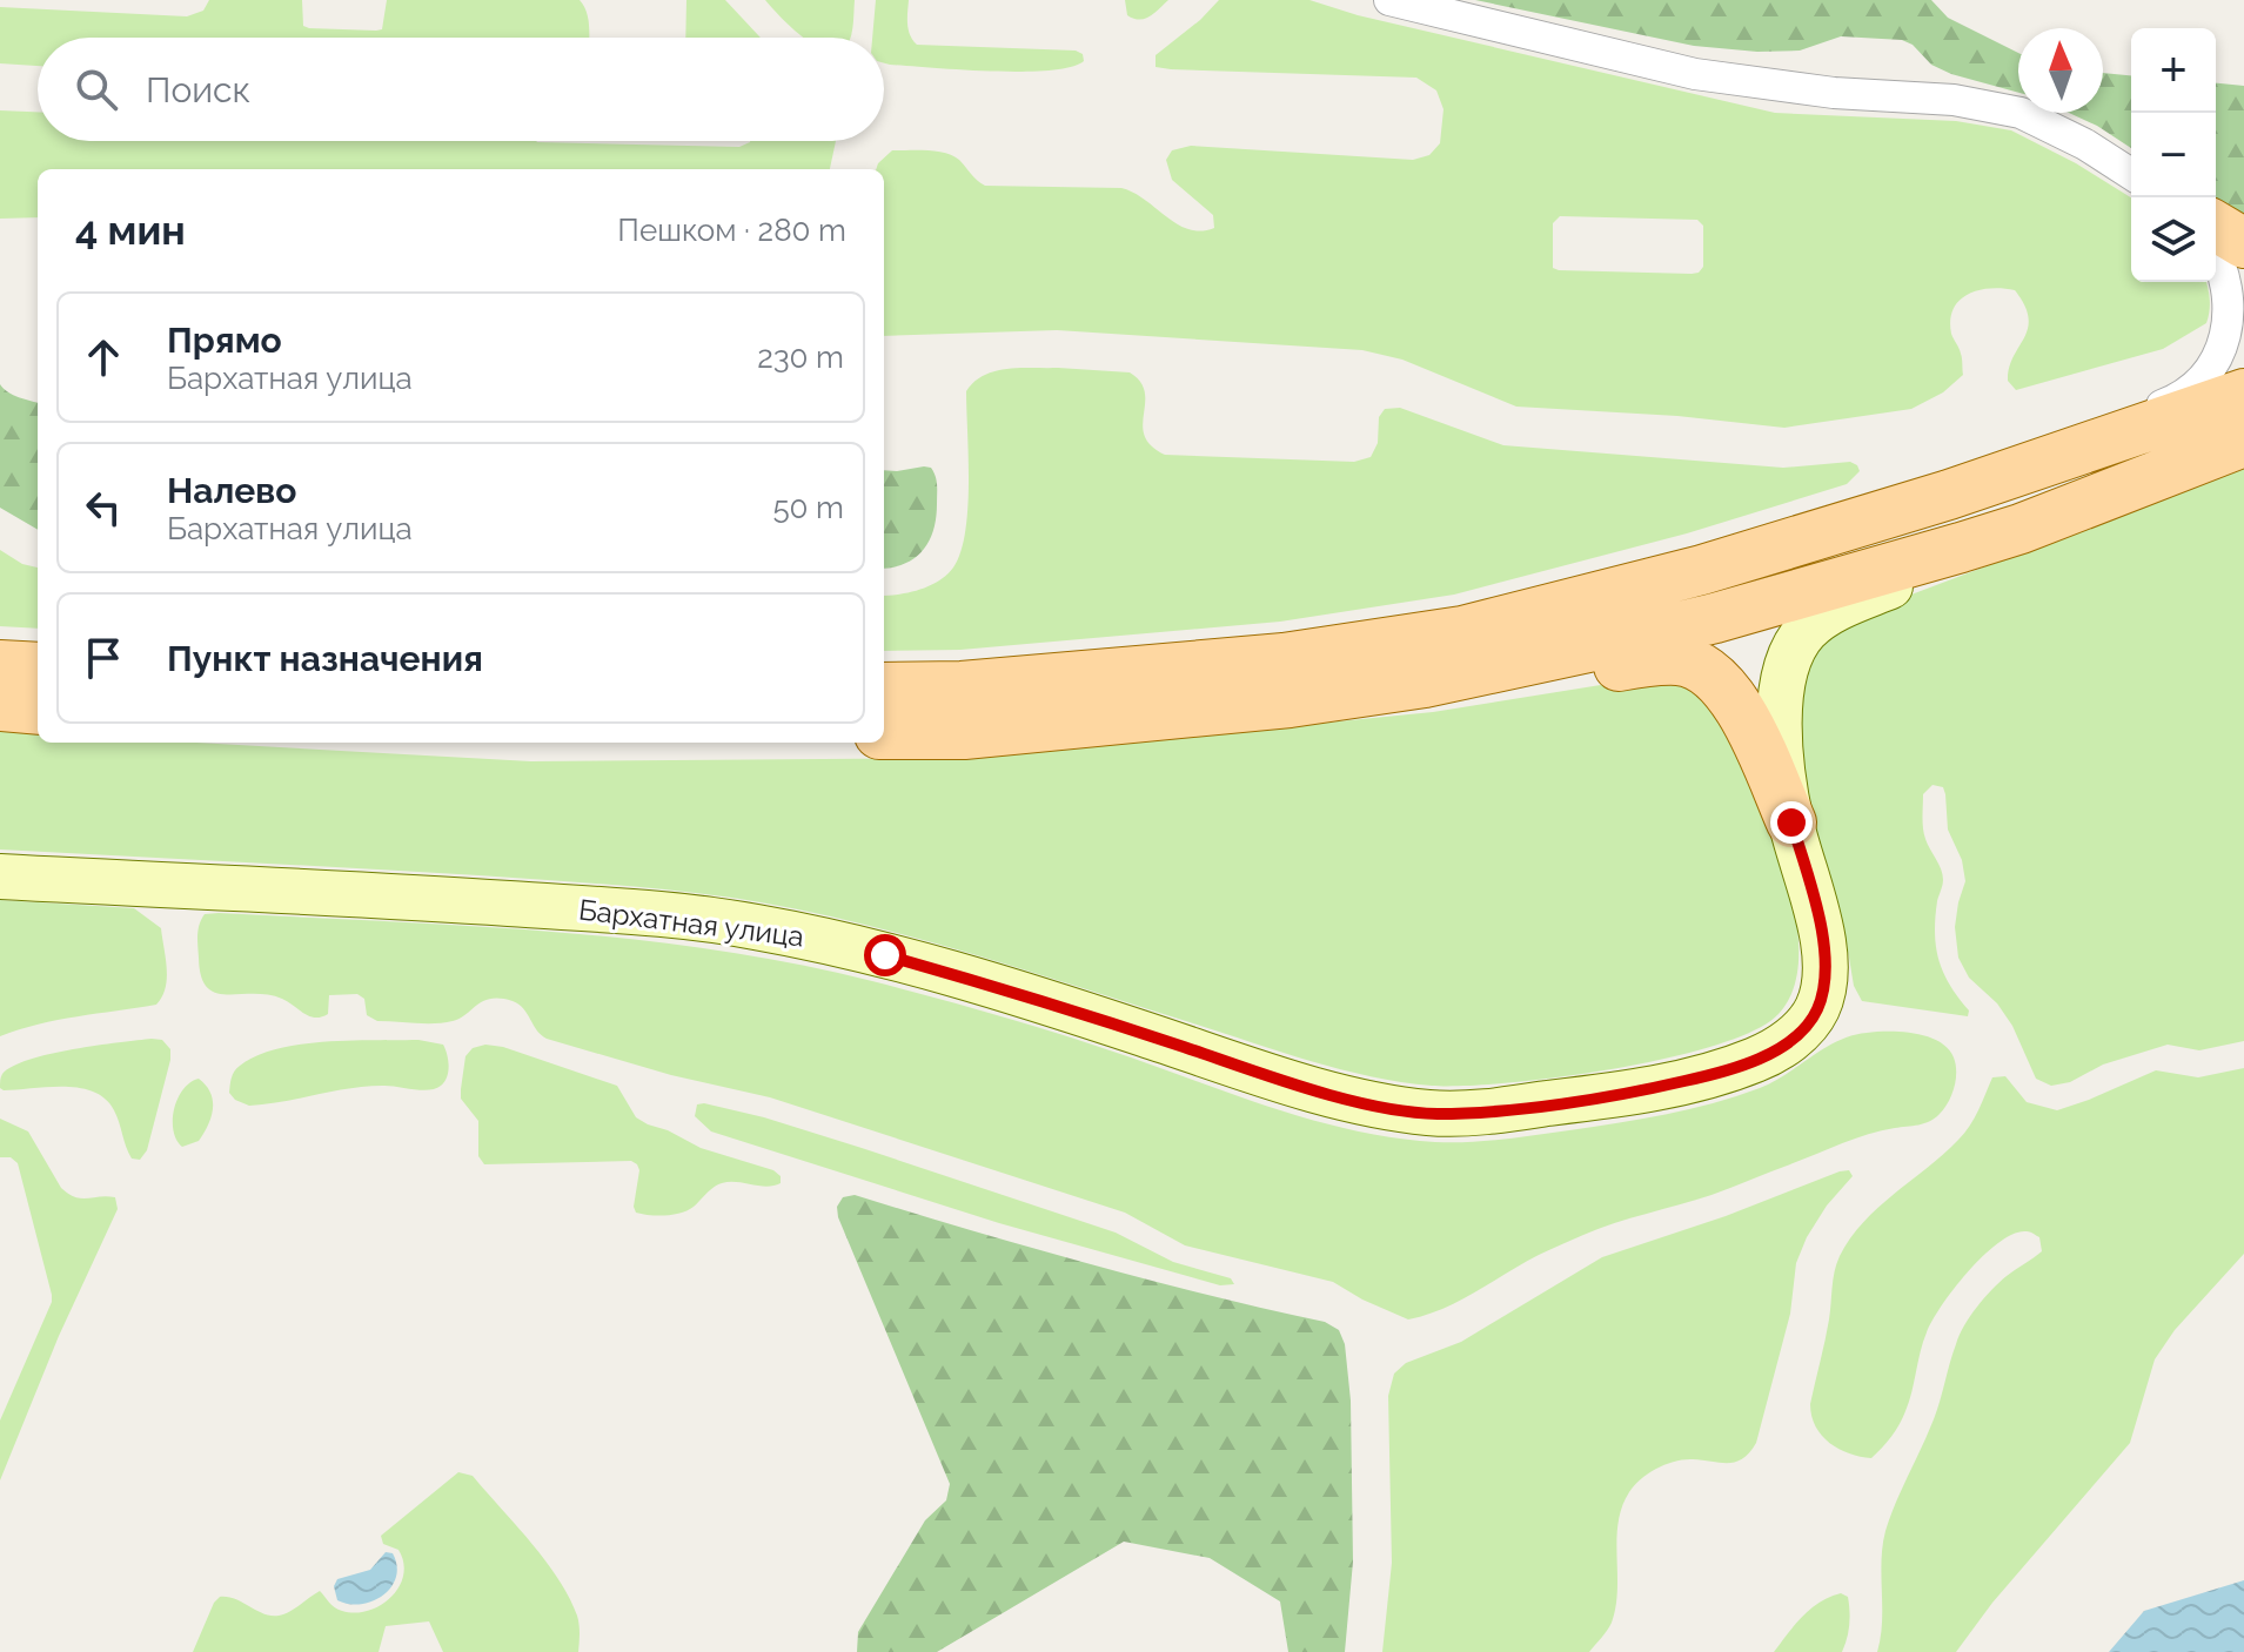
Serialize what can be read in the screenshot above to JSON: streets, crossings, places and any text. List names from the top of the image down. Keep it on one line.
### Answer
{"streets":{"main road":["Бархатная улица"]},"north":"top","page":{"map_buttons":["+","−"],"search":"Поиск","heading":["4 мин","Пешком · 280 m"],"list":[["Прямо","Бархатная улица","230 m"],["Налево","Бархатная улица","50 m"],"Пункт назначения"]}}
